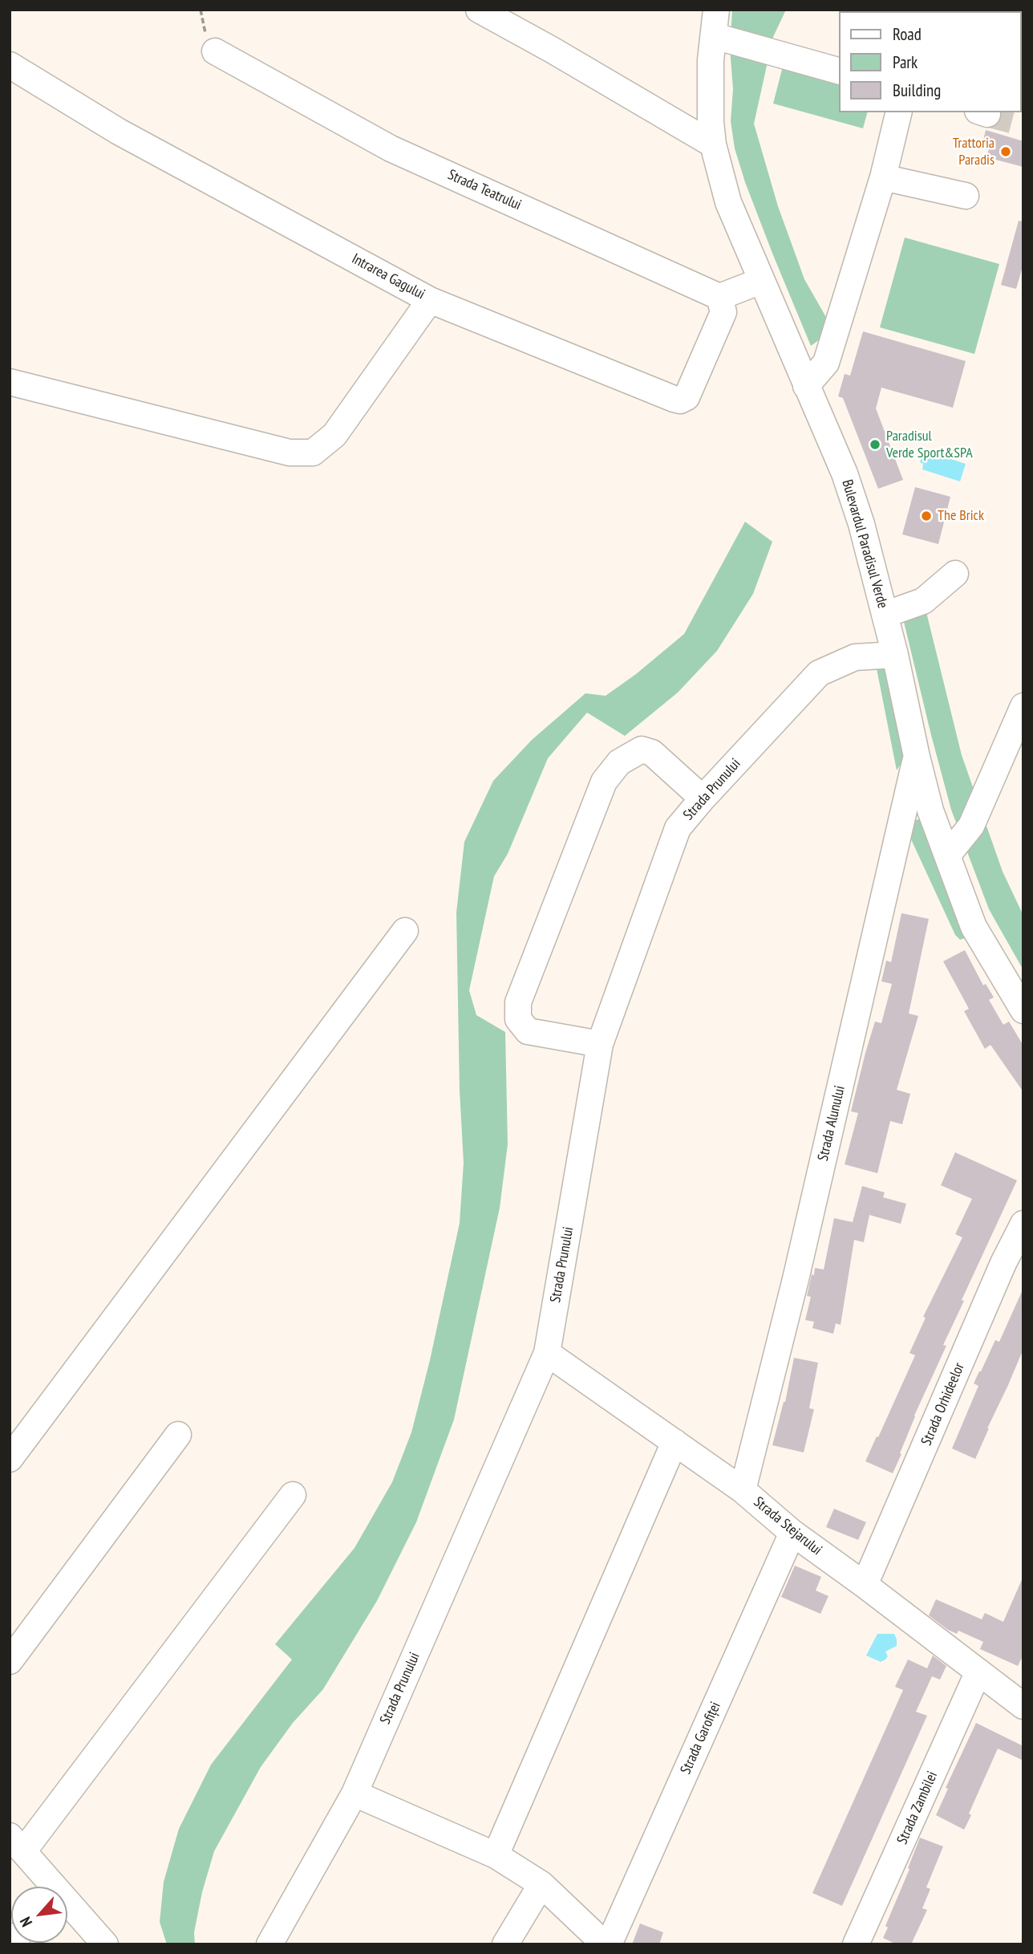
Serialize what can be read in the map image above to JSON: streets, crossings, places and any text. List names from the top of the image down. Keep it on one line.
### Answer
{"streets":{"street":["Strada Teatrului","Intrarea Gagului","Bulevardul Paradisul Verde","Strada Prunului","Strada Alunului","Strada Orhideelor","Strada Stejarului","Strada Garofiței","Strada Zambilei"]},"crossings":[["Strada Teatrului","Intrarea Gagului"],["Bulevardul Paradisul Verde","Strada Prunului"],["Bulevardul Paradisul Verde","Strada Alunului"],["Strada Prunului","Strada Stejarului"],["Strada Alunului","Strada Stejarului"],["Strada Orhideelor","Strada Stejarului"],["Strada Stejarului","Strada Garofiței"],["Strada Stejarului","Strada Zambilei"]],"places":["Trattoria Paradis","Paradisul Verde Sport&SPA","The Brick"],"legend":["Road","Park","Building"],"north":"bottom left"}
